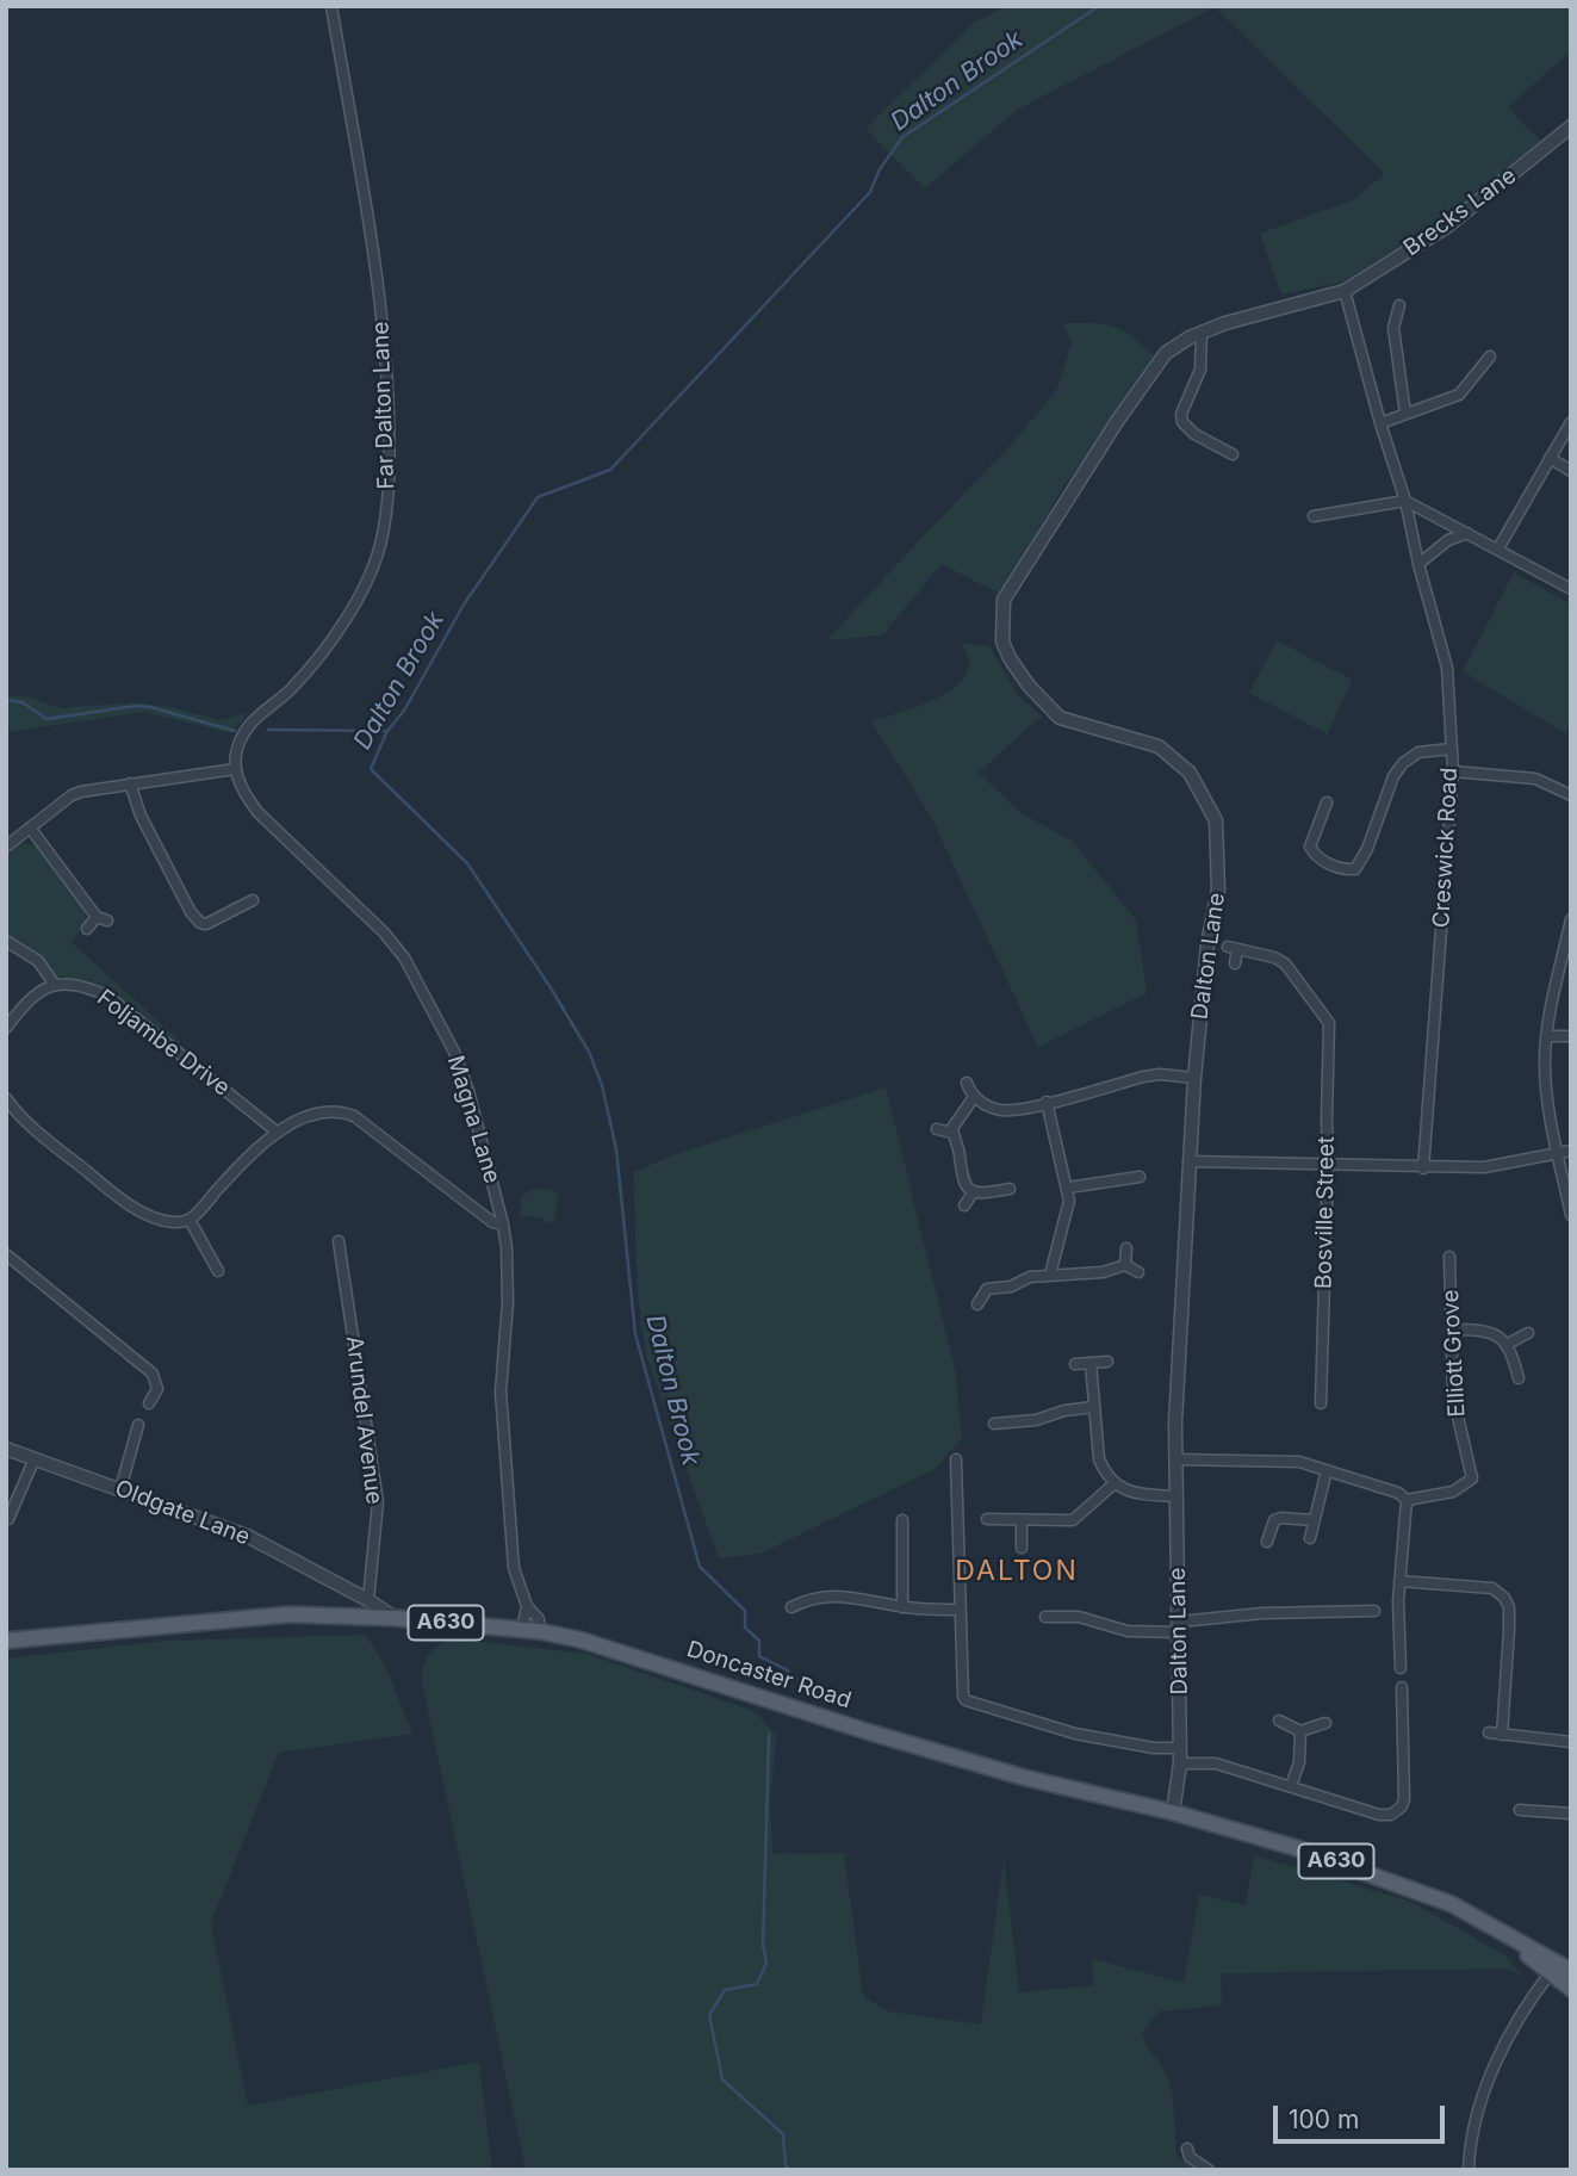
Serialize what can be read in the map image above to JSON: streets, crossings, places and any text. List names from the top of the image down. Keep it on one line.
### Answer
{"streets":{"main road":["A630","Doncaster Road"],"street":["Brecks Lane","Far Dalton Lane","Creswick Road","Dalton Lane","Foljambe Drive","Magna Lane","Bosville Street","Elliott Grove","Arundel Avenue","Oldgate Lane"]},"crossings":[["Brecks Lane","Creswick Road"],["Brecks Lane","Dalton Lane"],["Far Dalton Lane","Magna Lane"],["Creswick Road","Dalton Lane"],["Dalton Lane","Doncaster Road"],["Magna Lane","Doncaster Road"],["Arundel Avenue","Oldgate Lane"],["Oldgate Lane","Doncaster Road"]],"districts":["DALTON"],"water":["Dalton Brook"],"scale_bar":"100 m"}
